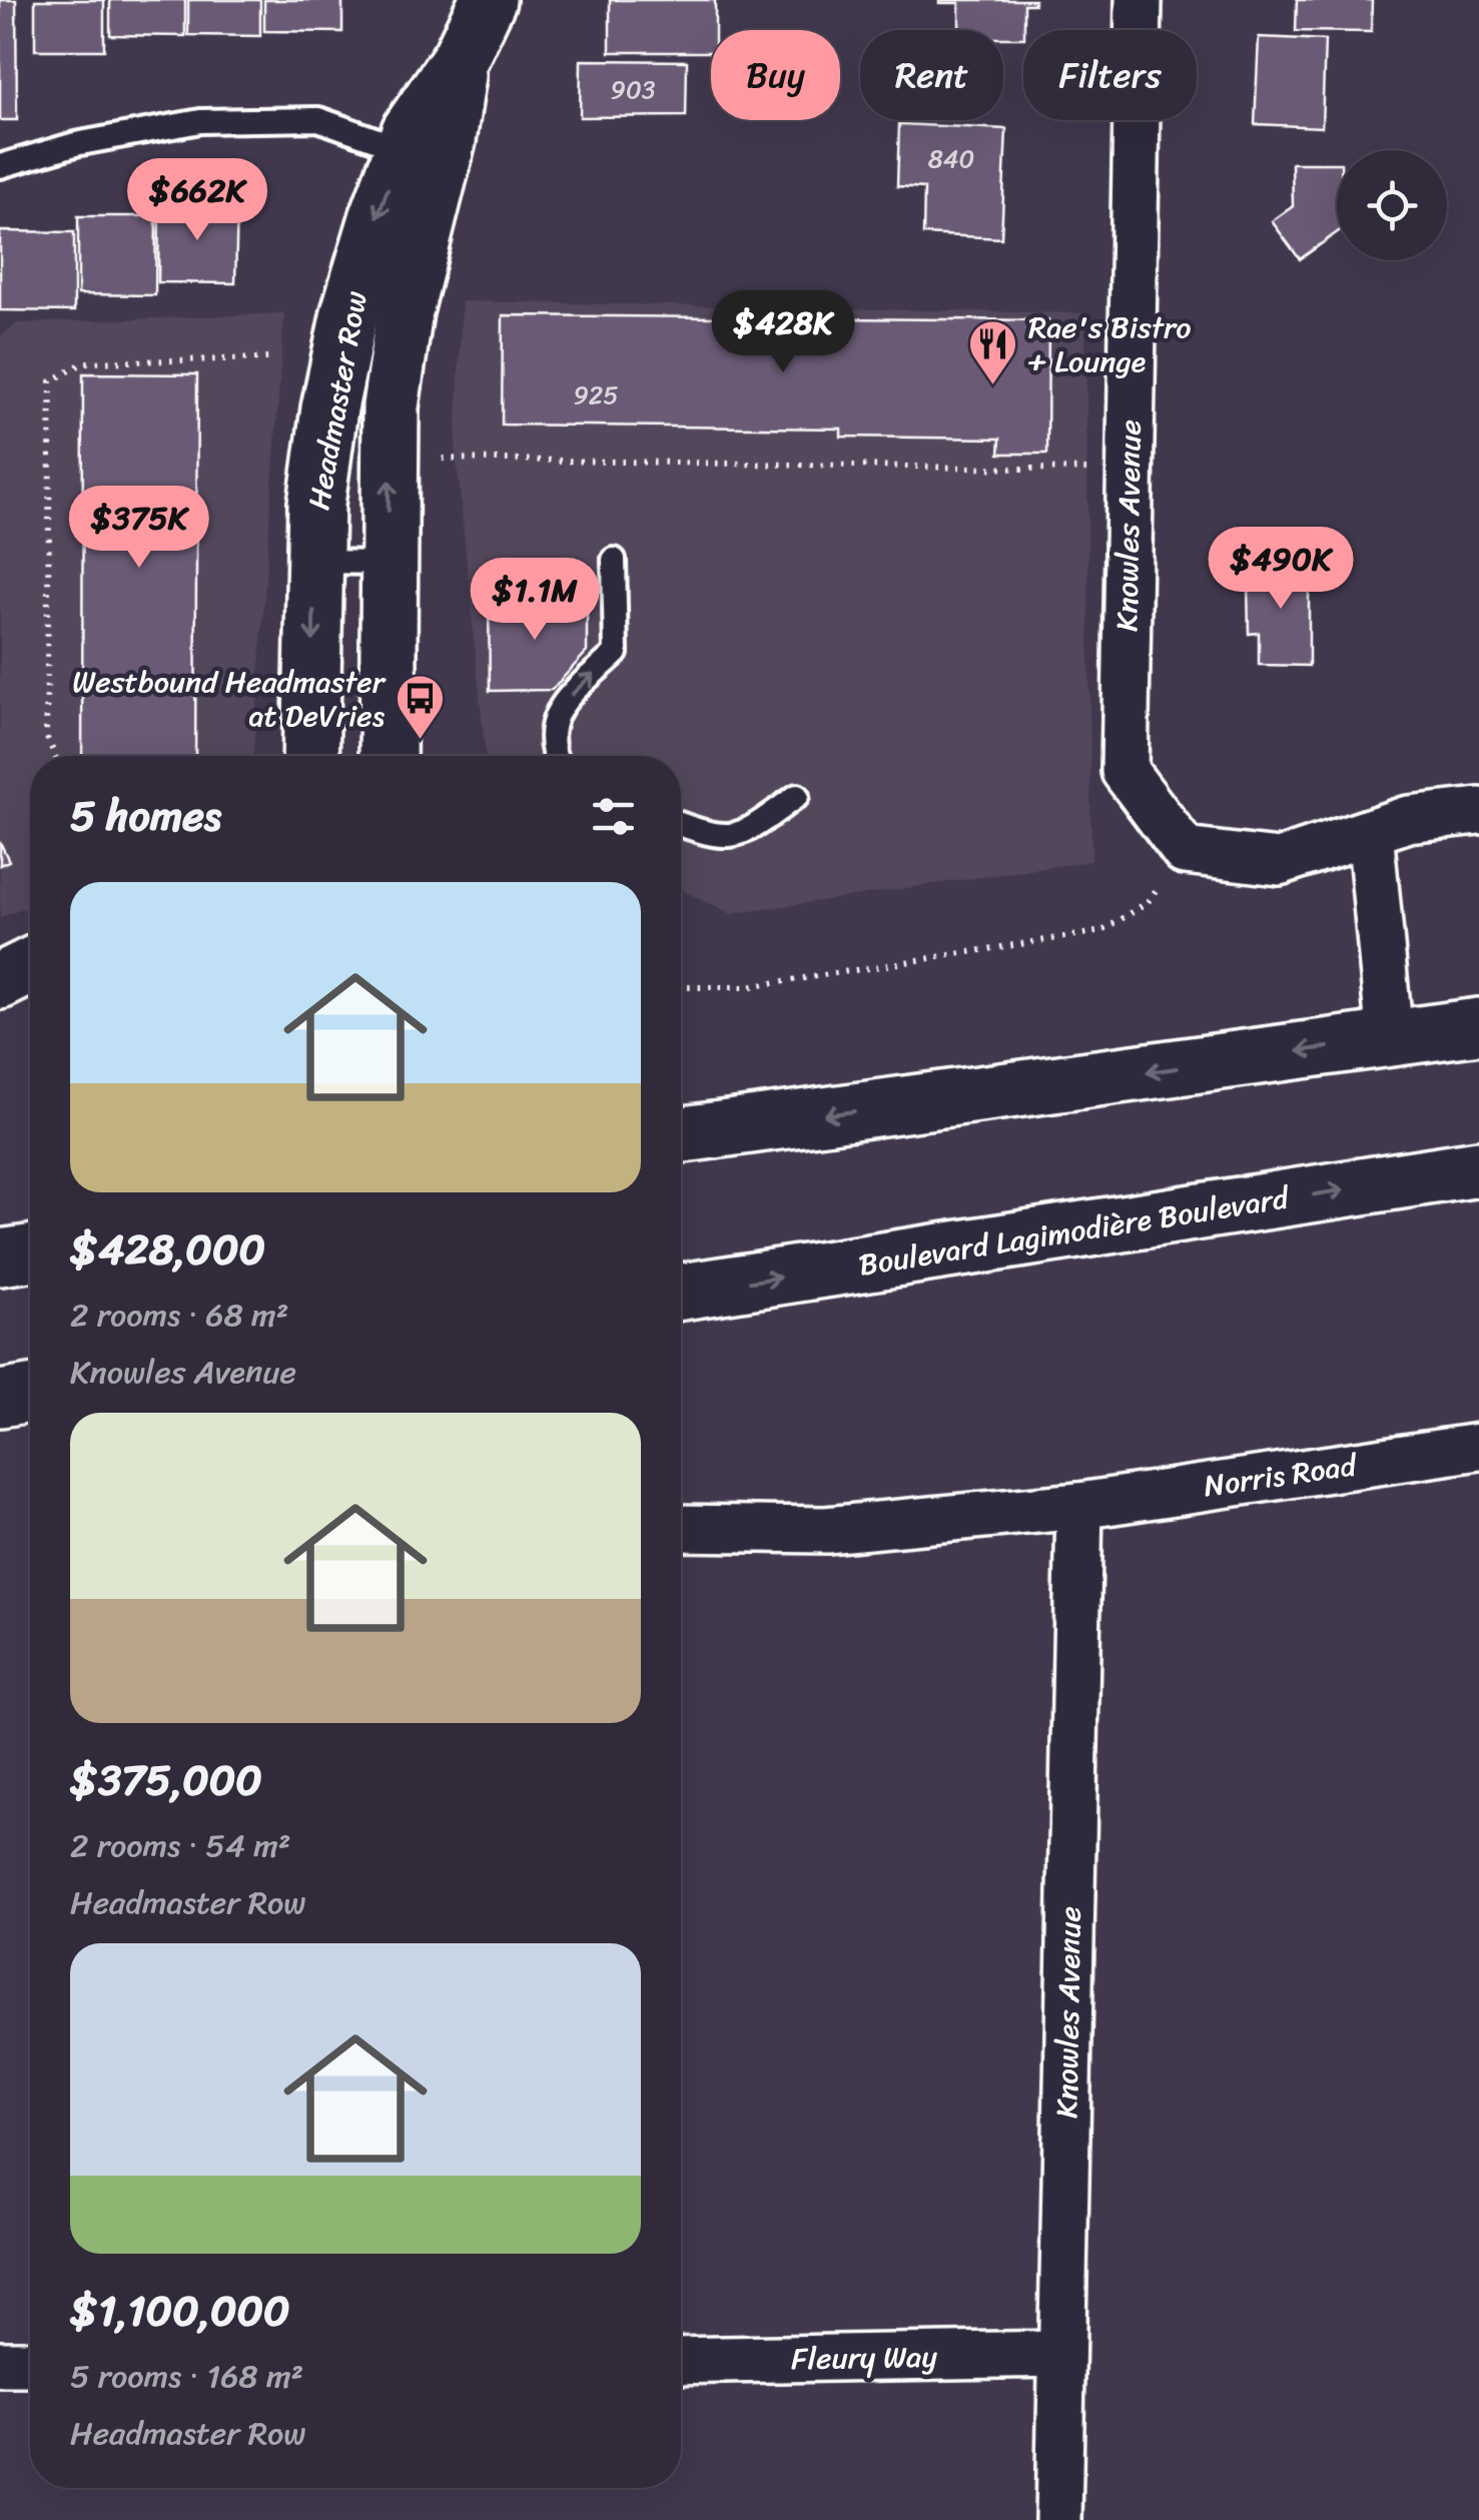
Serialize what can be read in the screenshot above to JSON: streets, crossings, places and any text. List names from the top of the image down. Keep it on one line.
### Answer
{"streets":{"main road":["Headmaster Row","Boulevard Lagimodière Boulevard"],"street":["Knowles Avenue","Norris Road","Fleury Way"]},"crossings":[["Knowles Avenue","Norris Road"],["Knowles Avenue","Fleury Way"]],"places":{"restaurant":["Rae's Bistro + Lounge"],"bus stop":["Westbound Headmaster at DeVries"]},"house_numbers":["903","840","925"],"page":{"chip":["Buy","Rent","Filters"],"price":["$662K","$428K","$375K","$490K","$1.1M"],"heading":"5 homes","list":[{"name":"$428,000","note":"2 rooms · 68 m² · Knowles Avenue"},{"name":"$375,000","note":"2 rooms · 54 m² · Headmaster Row"},{"name":"$1,100,000","note":"5 rooms · 168 m² · Headmaster Row"}]}}
